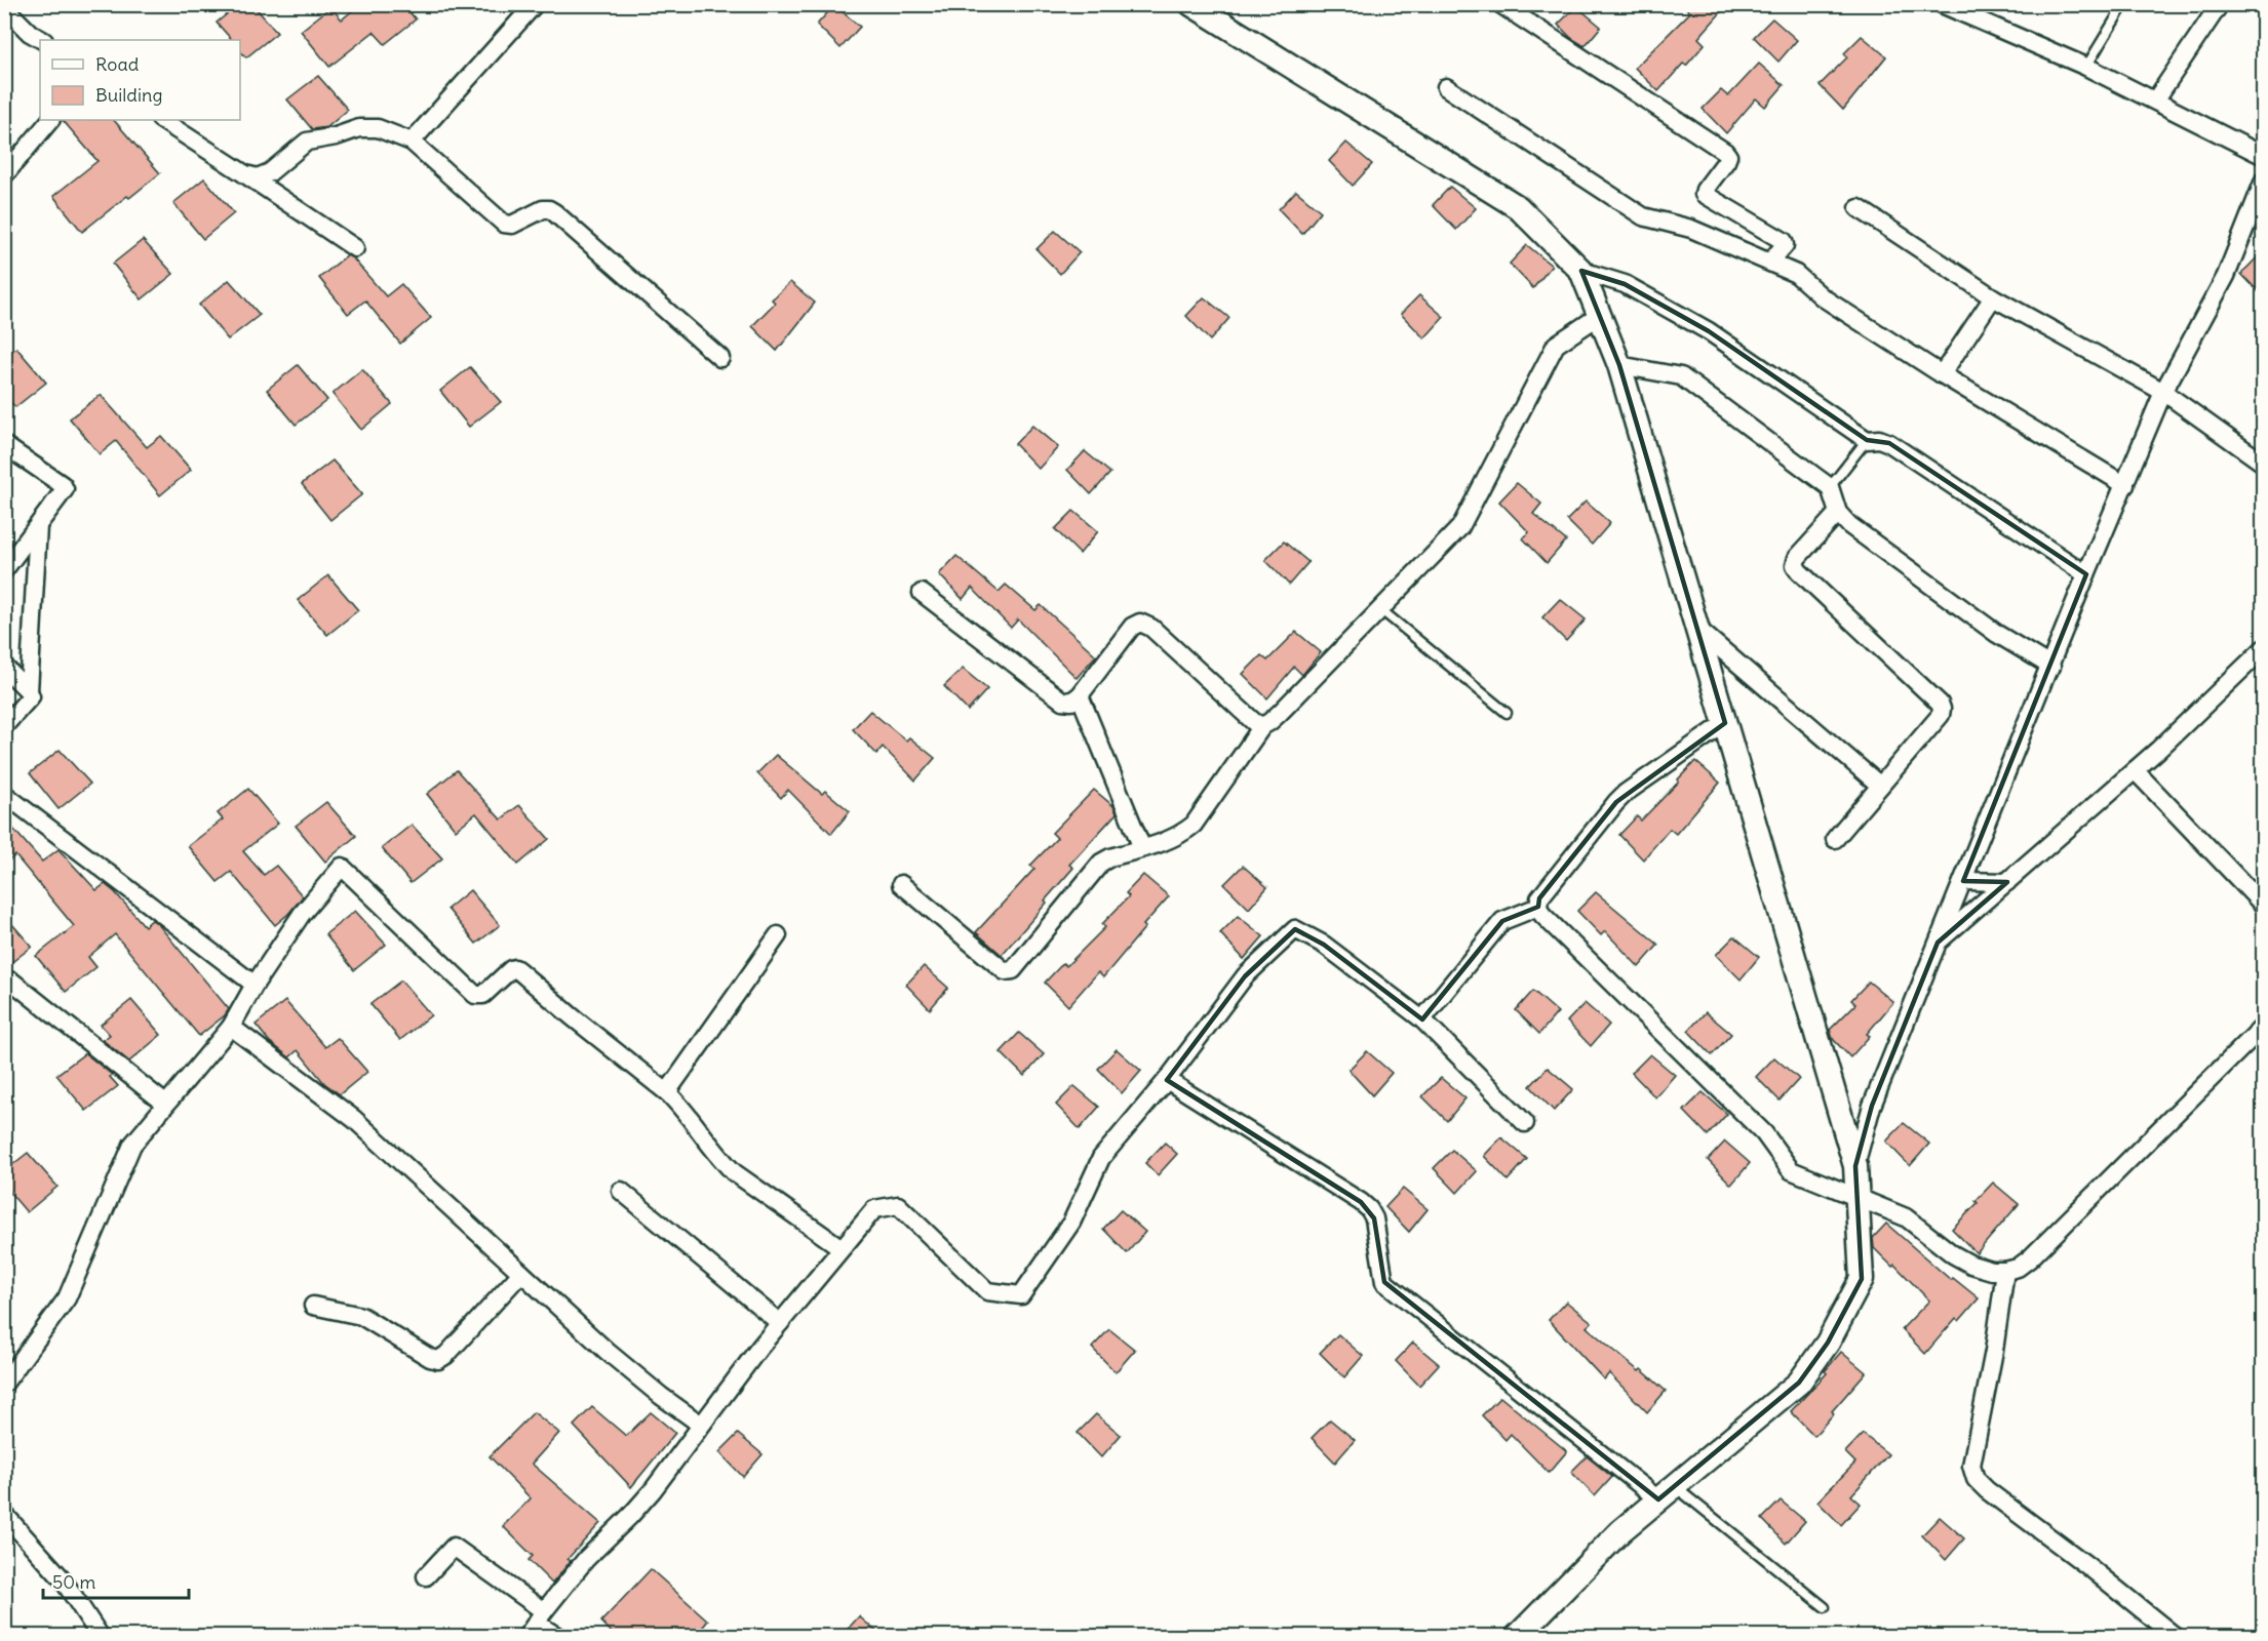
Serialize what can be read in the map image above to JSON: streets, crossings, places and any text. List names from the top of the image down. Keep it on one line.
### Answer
{"legend":["Road","Building"],"scale_bar":"50 m"}
